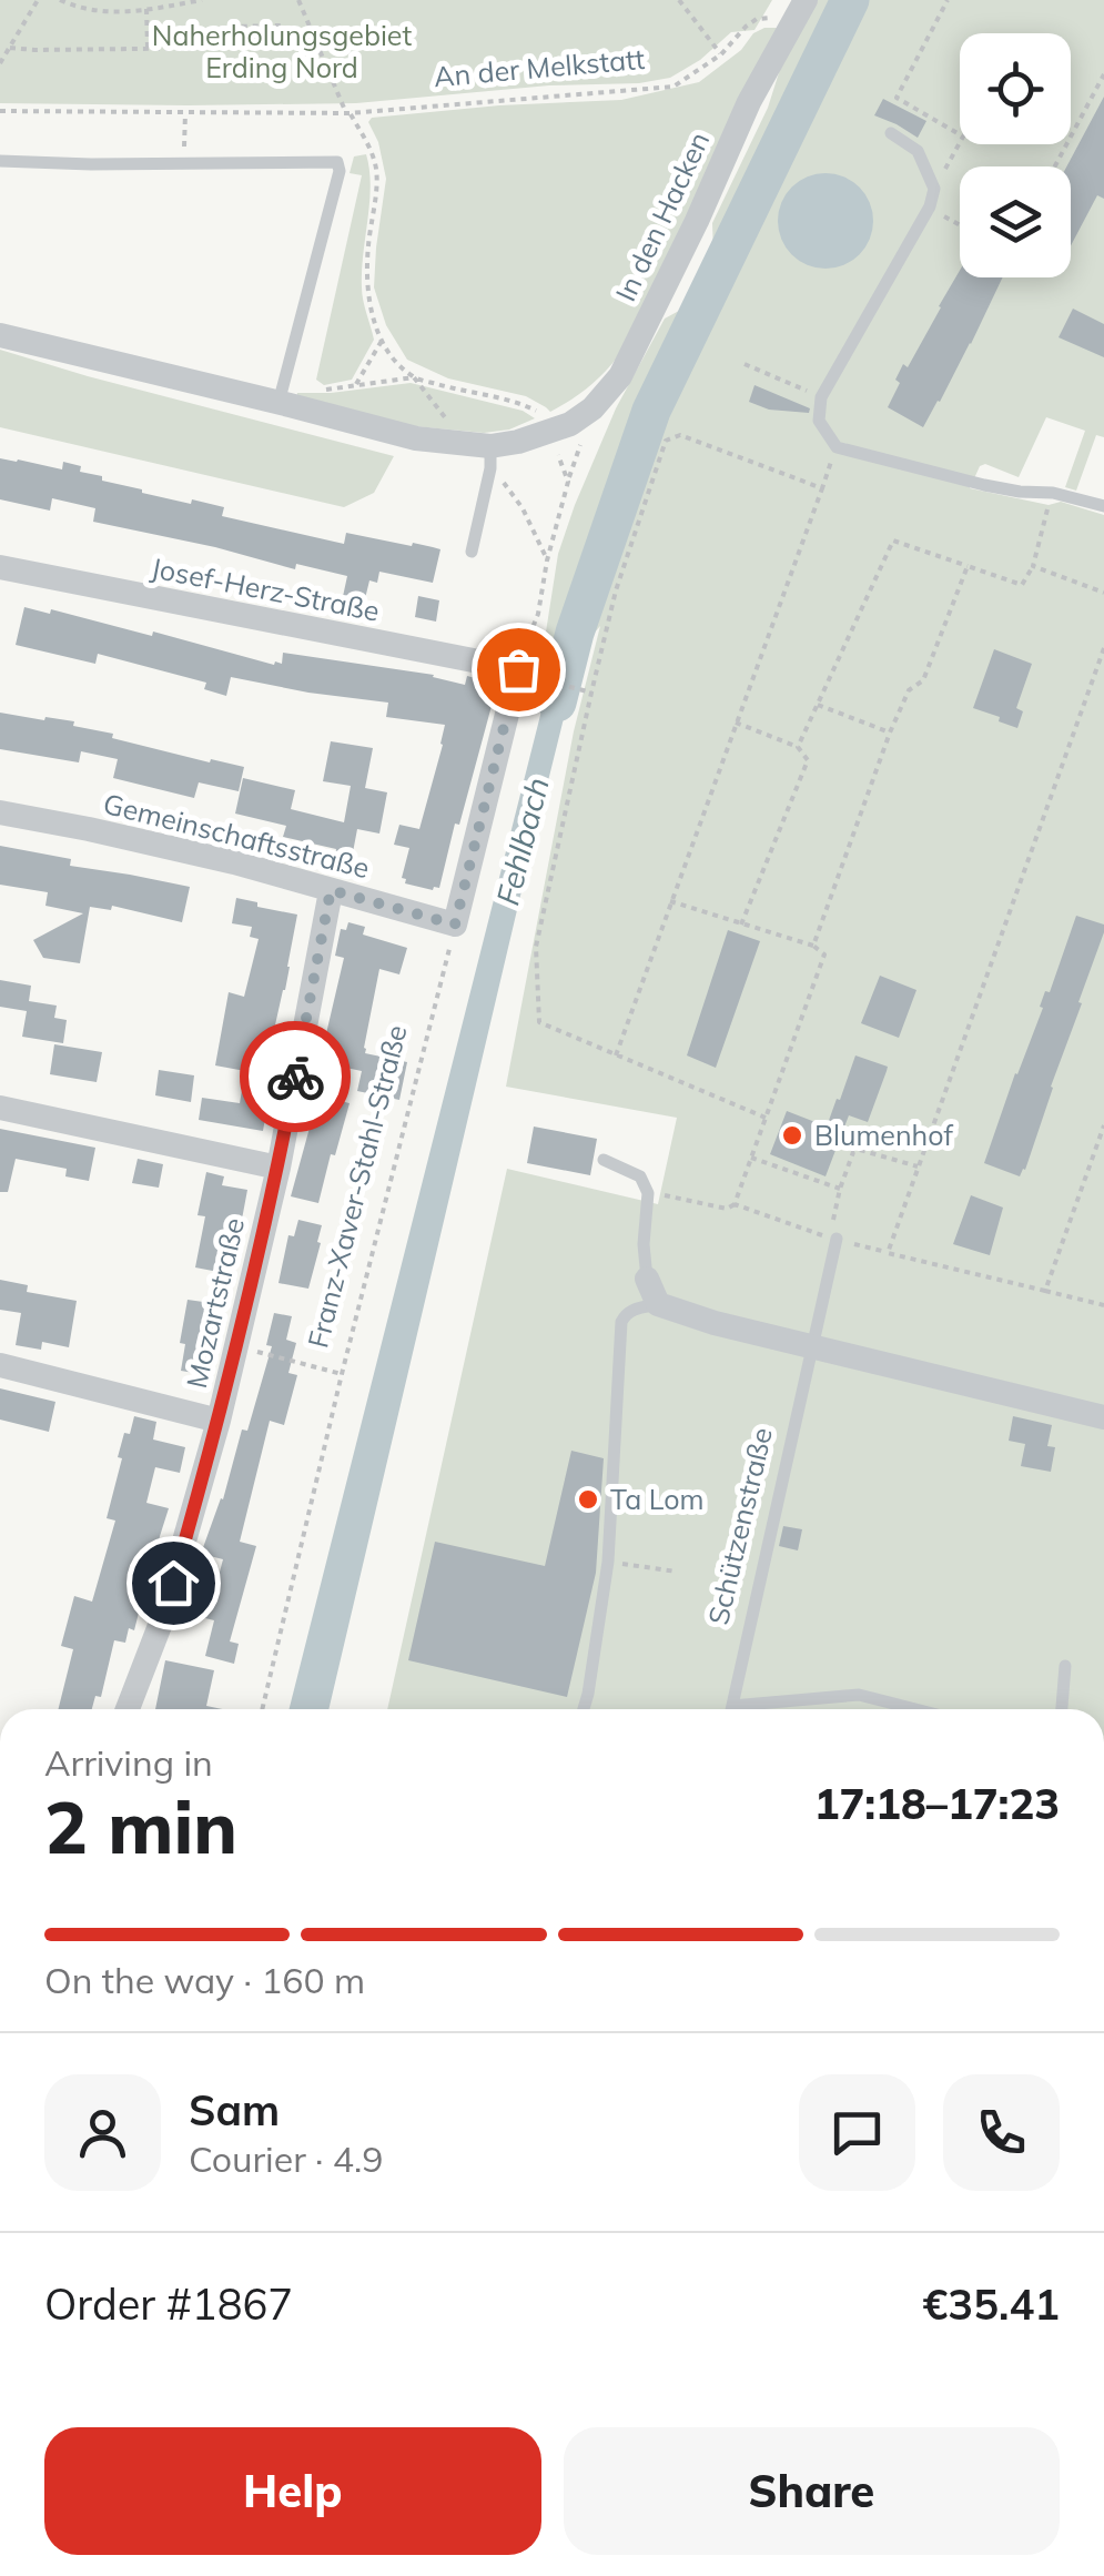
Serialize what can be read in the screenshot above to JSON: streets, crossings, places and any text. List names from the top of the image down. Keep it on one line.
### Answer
{"streets":{"street":["In den Hacken","Josef-Herz-Straße","Gemeinschaftsstraße","Mozartstraße"],"lane":["Schützenstraße"],"path":["An der Melkstatt","Franz-Xaver-Stahl-Straße"]},"crossings":[["An der Melkstatt","In den Hacken"],["Gemeinschaftsstraße","Franz-Xaver-Stahl-Straße"],["Gemeinschaftsstraße","Mozartstraße"]],"water":["Fehlbach"],"parks":["Naherholungsgebiet Erding Nord"],"places":["Blumenhof","Ta Lom"],"page":{"heading":["2 min","Arriving in","17:18–17:23"],"panel":["Sam","Courier · 4.9","Order #1867","€35.41"],"bar":"On the way · 160 m","buttons":["Help","Share"]}}
